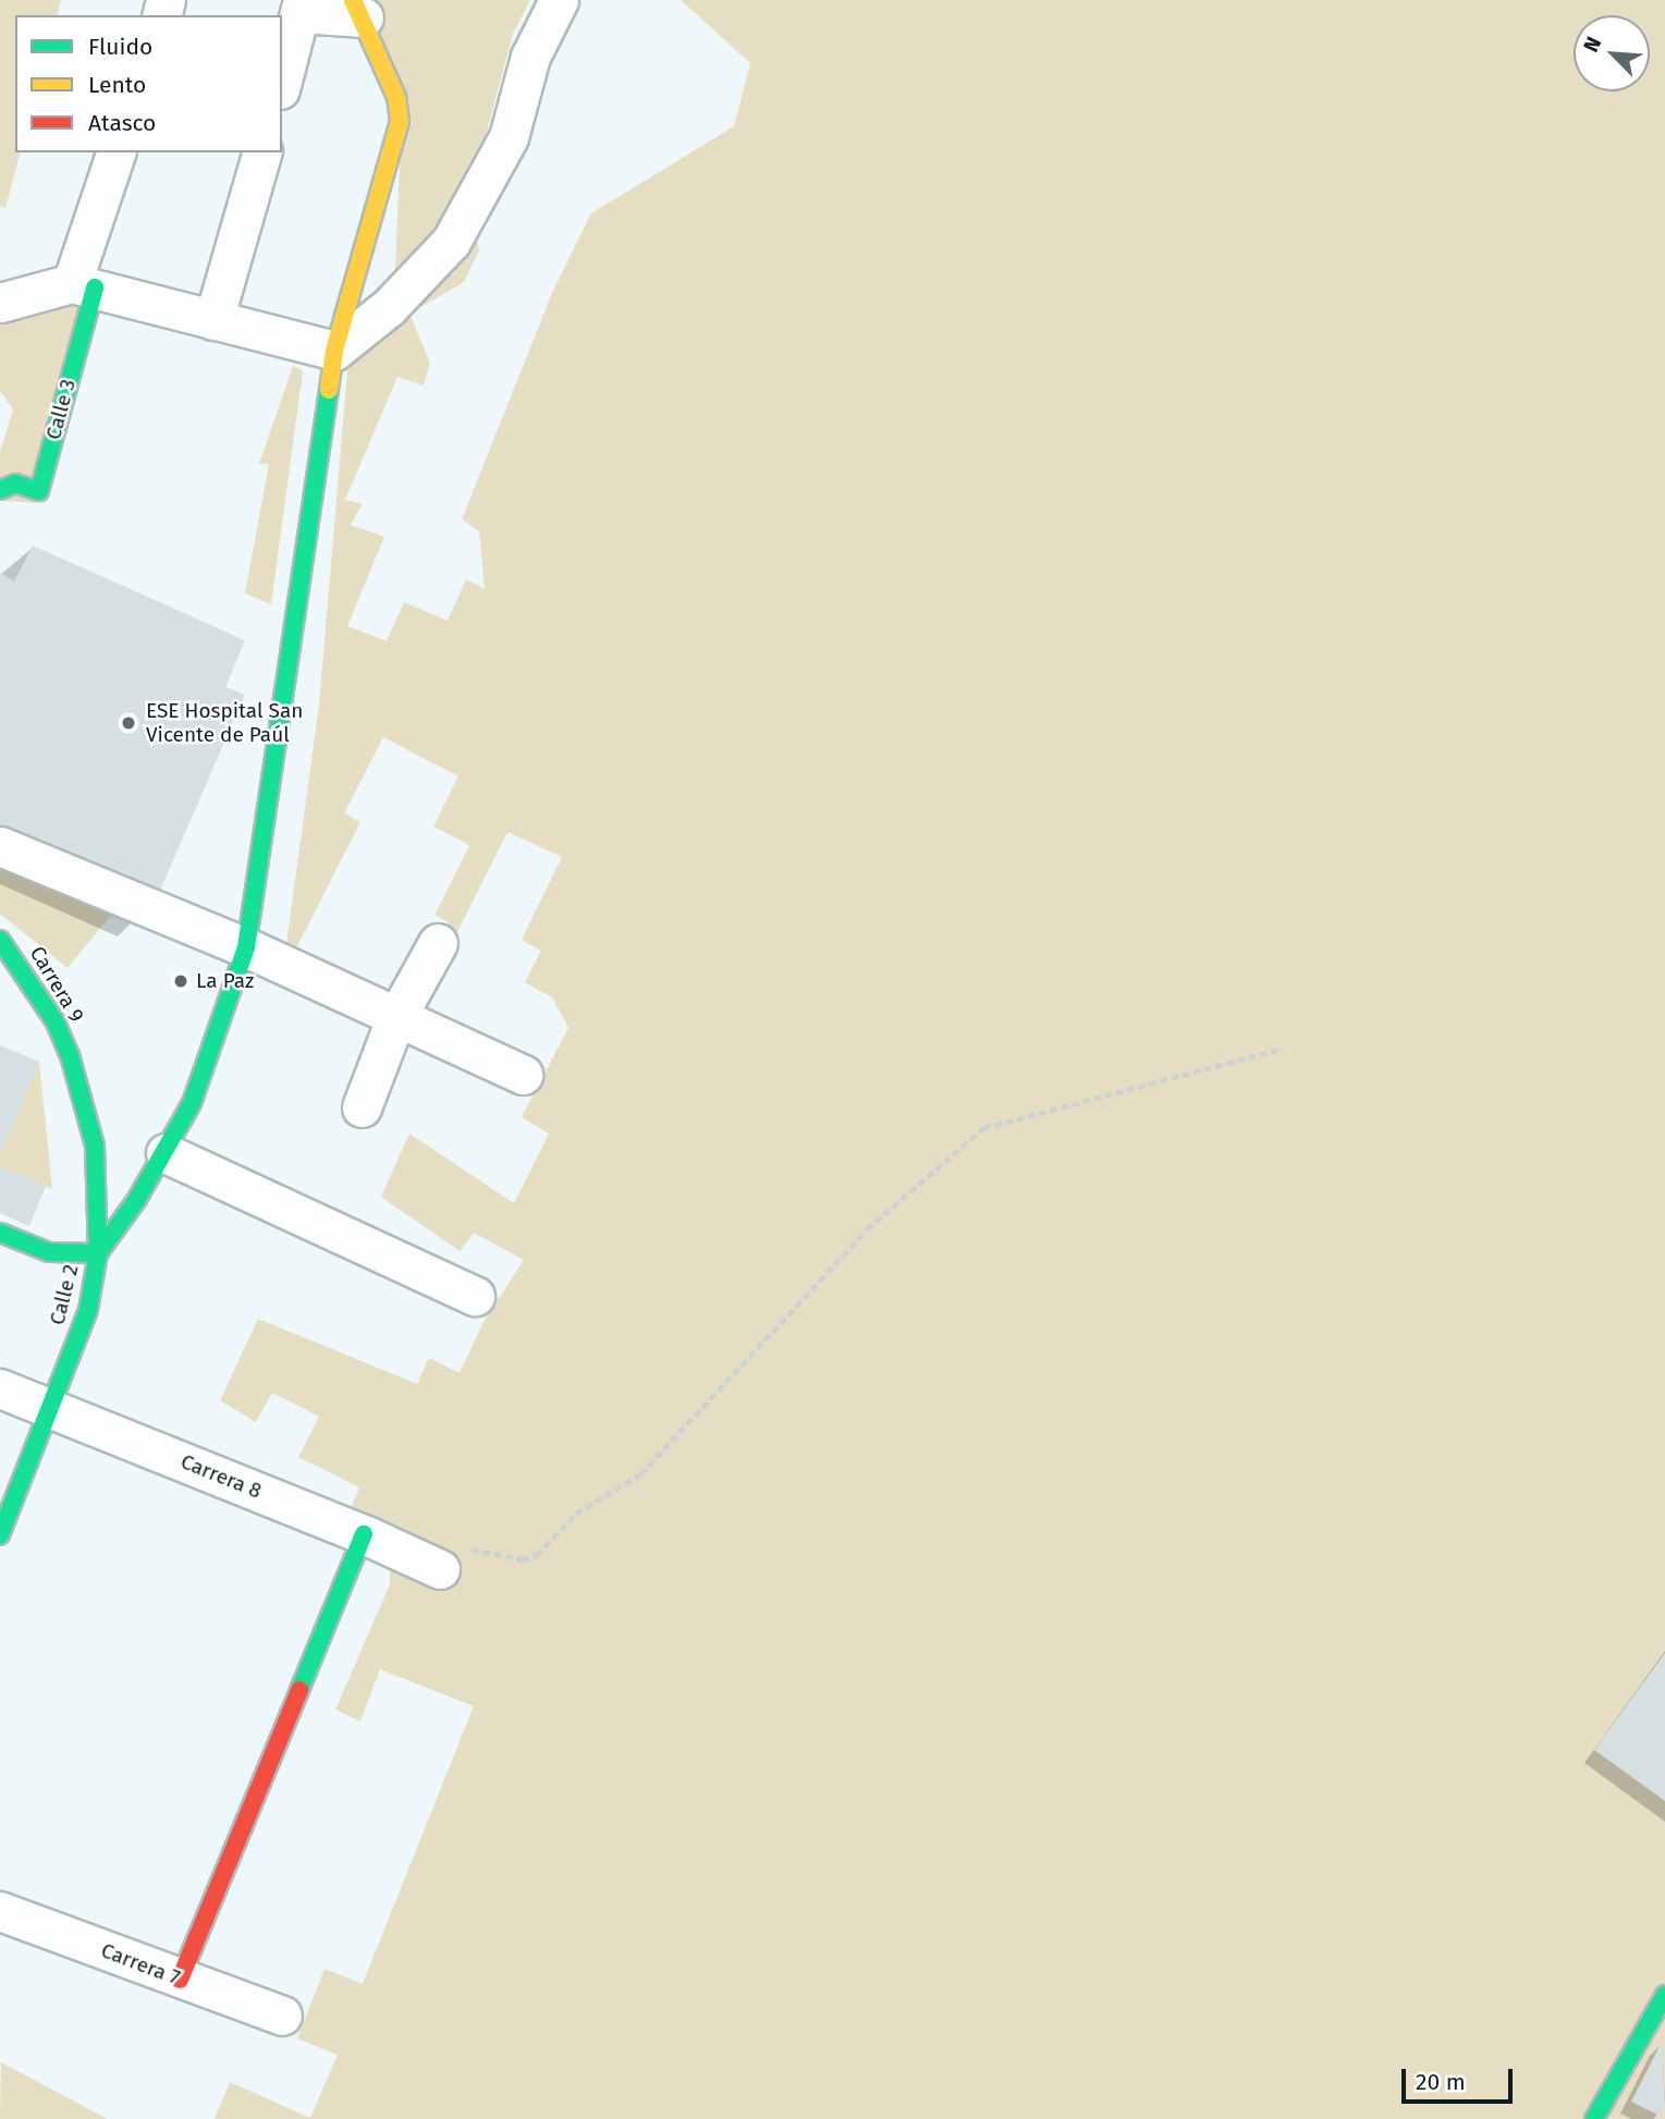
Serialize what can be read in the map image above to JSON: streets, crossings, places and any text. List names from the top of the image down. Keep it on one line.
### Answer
{"streets":{"main road":["Calle 3","Carrera 9","Calle 2"],"street":["Carrera 8","Carrera 7"]},"crossings":[["Carrera 9","Calle 2"],["Calle 2","Carrera 8"]],"places":["ESE Hospital San Vicente de Paúl","La Paz"],"legend":["Fluido","Lento","Atasco"],"scale_bar":"20 m","north":"top left"}
